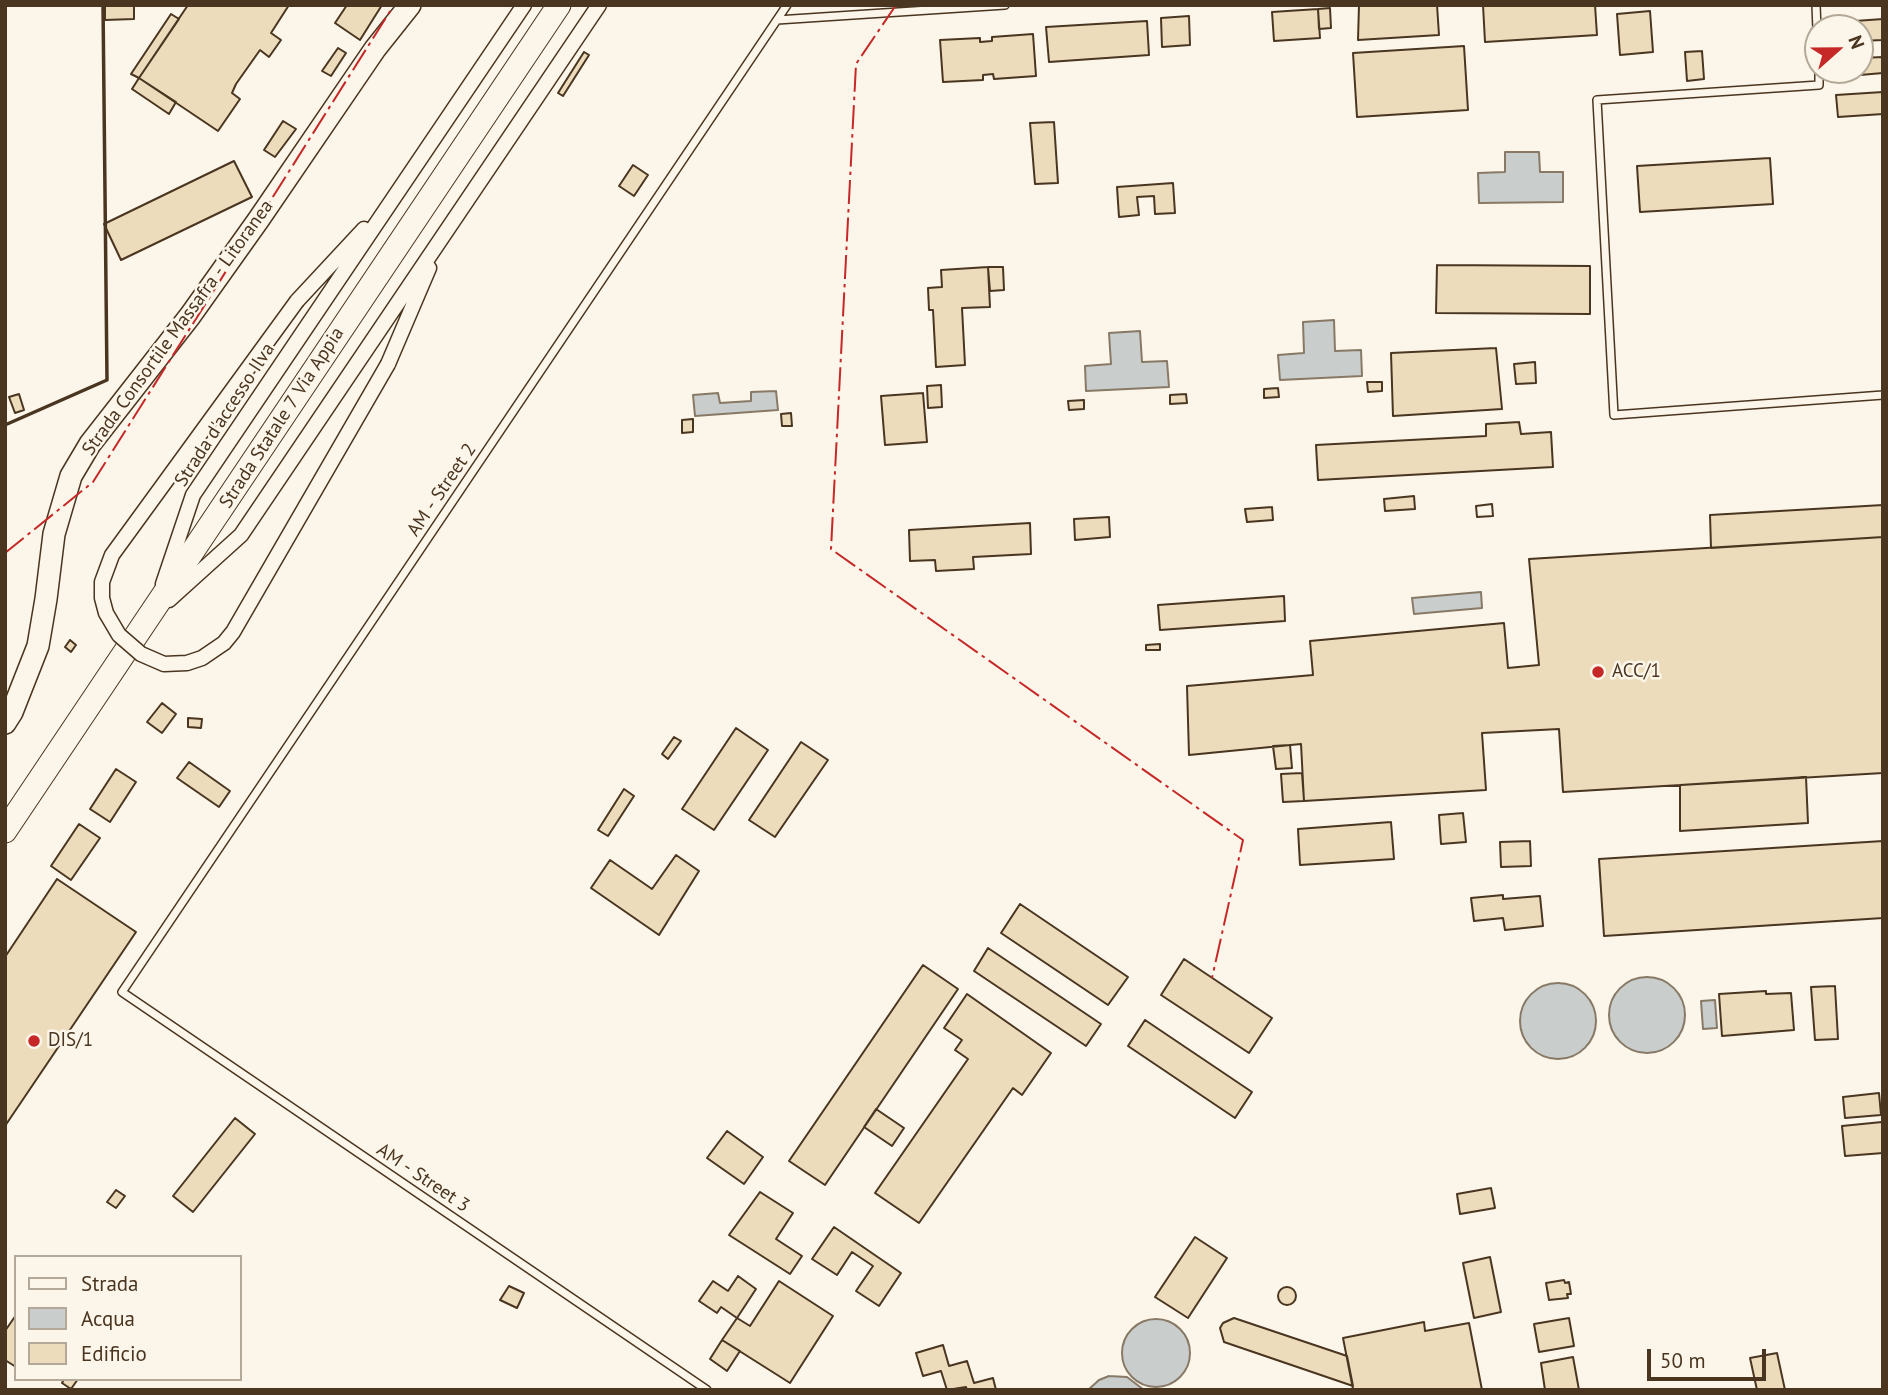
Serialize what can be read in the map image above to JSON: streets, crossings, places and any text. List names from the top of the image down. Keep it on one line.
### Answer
{"streets":{"main road":["Strada Statale 7 Via Appia"],"street":["Strada Consortile Massafra - Litoranea","Strada d'accesso Ilva"],"lane":["AM - Street 2","AM - Street 3"]},"crossings":[["Strada d'accesso Ilva","Strada Statale 7 Via Appia"],["AM - Street 2","AM - Street 3"]],"places":["ACC/1","DIS/1"],"legend":["Strada","Acqua","Edificio"],"scale_bar":"50 m","north":"right"}
